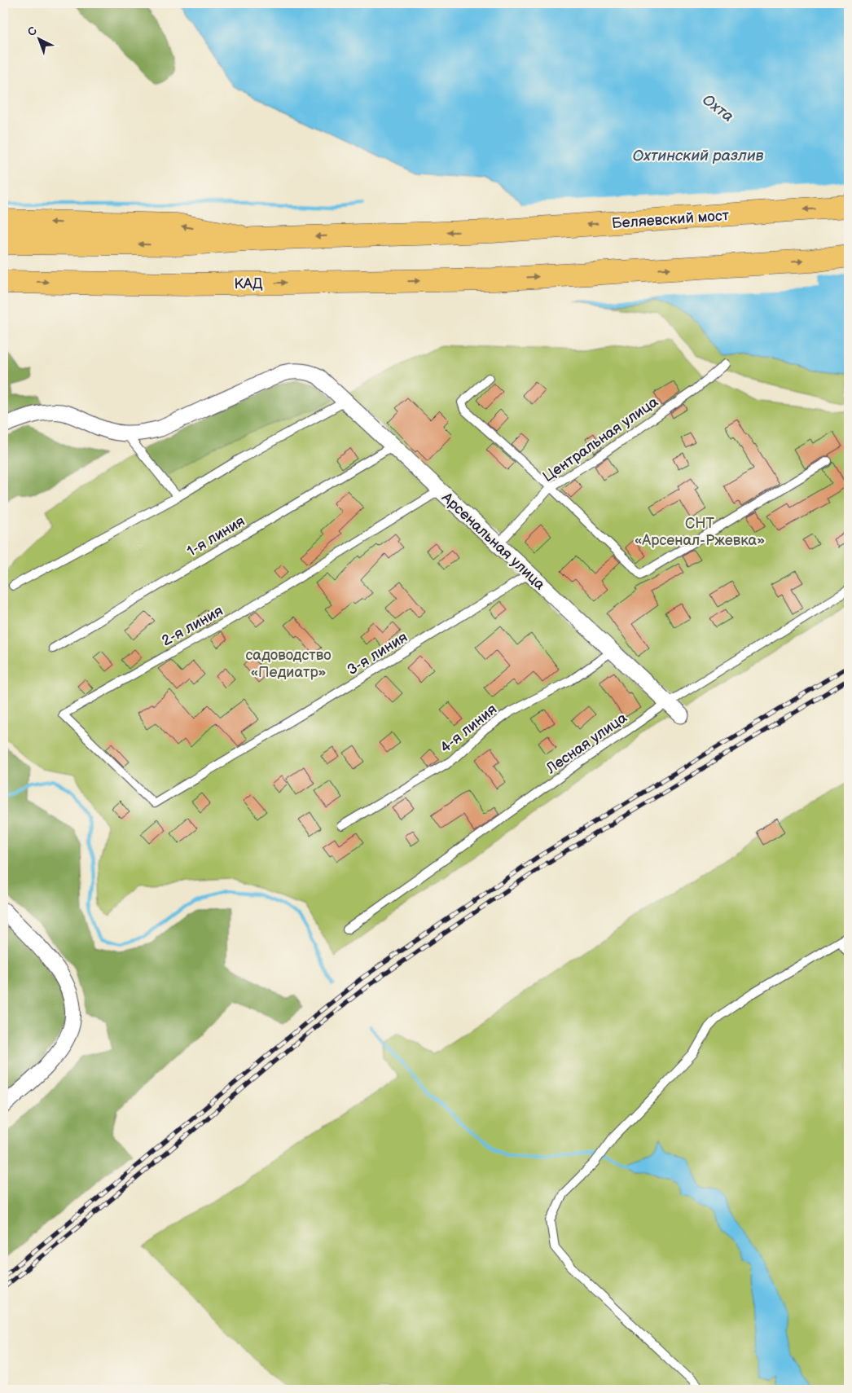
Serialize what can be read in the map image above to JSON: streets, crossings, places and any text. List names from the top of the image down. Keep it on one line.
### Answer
{"streets":{"main road":["Беляевский мост","КАД"],"street":["Арсенальная улица"],"lane":["Центральная улица","1-я линия","2-я линия","3-я линия","4-я линия","Лесная улица"]},"crossings":[["Центральная улица","Арсенальная улица"],["1-я линия","Арсенальная улица"],["Арсенальная улица","2-я линия"],["Арсенальная улица","3-я линия"],["Арсенальная улица","4-я линия"],["Арсенальная улица","Лесная улица"],["2-я линия","3-я линия"]],"one_way":["Беляевский мост"],"water":["Охта","Охтинский разлив"],"parks":["СНТ «Арсенал-Ржевка»","садоводство «Педиатр»"],"north":"top left"}
